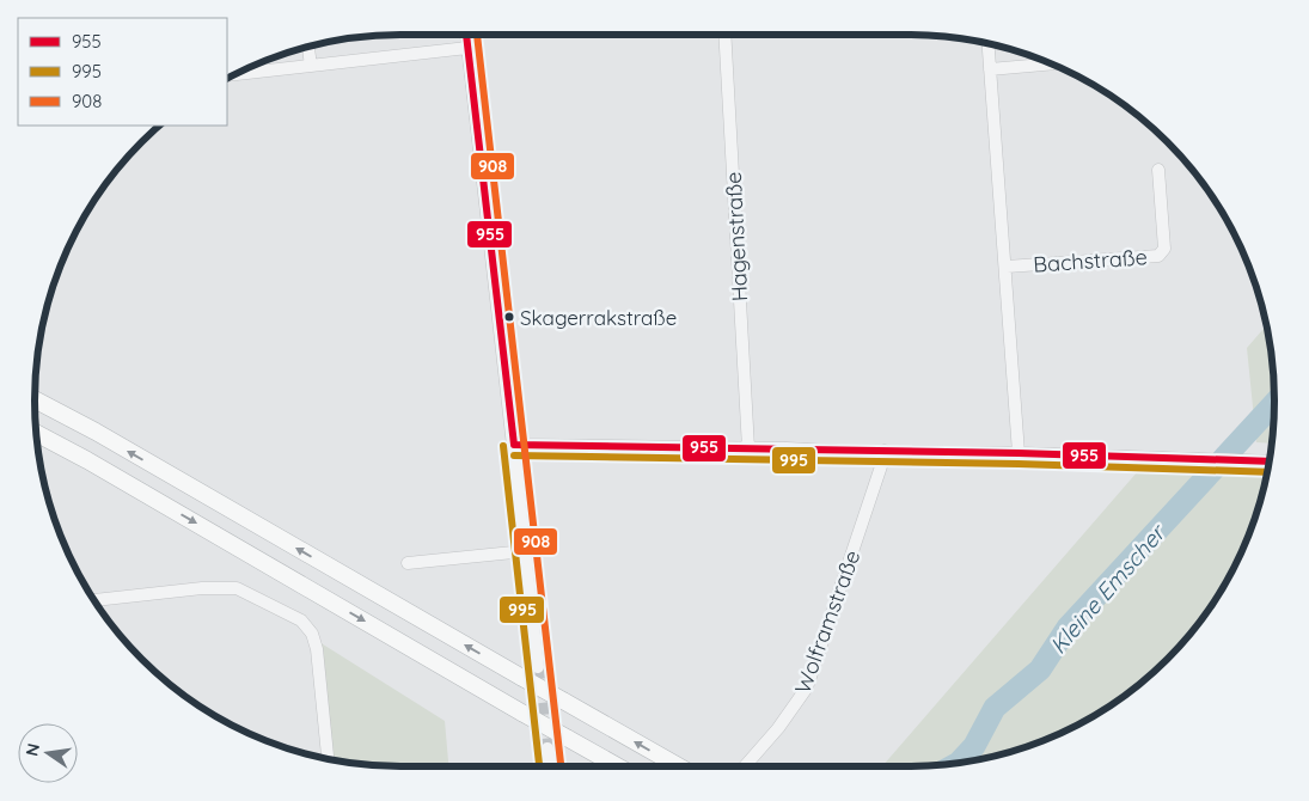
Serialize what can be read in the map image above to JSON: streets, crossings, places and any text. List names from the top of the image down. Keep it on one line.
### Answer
{"streets":{"street":["Hagenstraße","Bachstraße","Wolframstraße"]},"water":["Kleine Emscher"],"places":["Skagerrakstraße"],"lines":["transit line 955","transit line 908","transit line 995"],"legend":["955","995","908"],"north":"left"}
